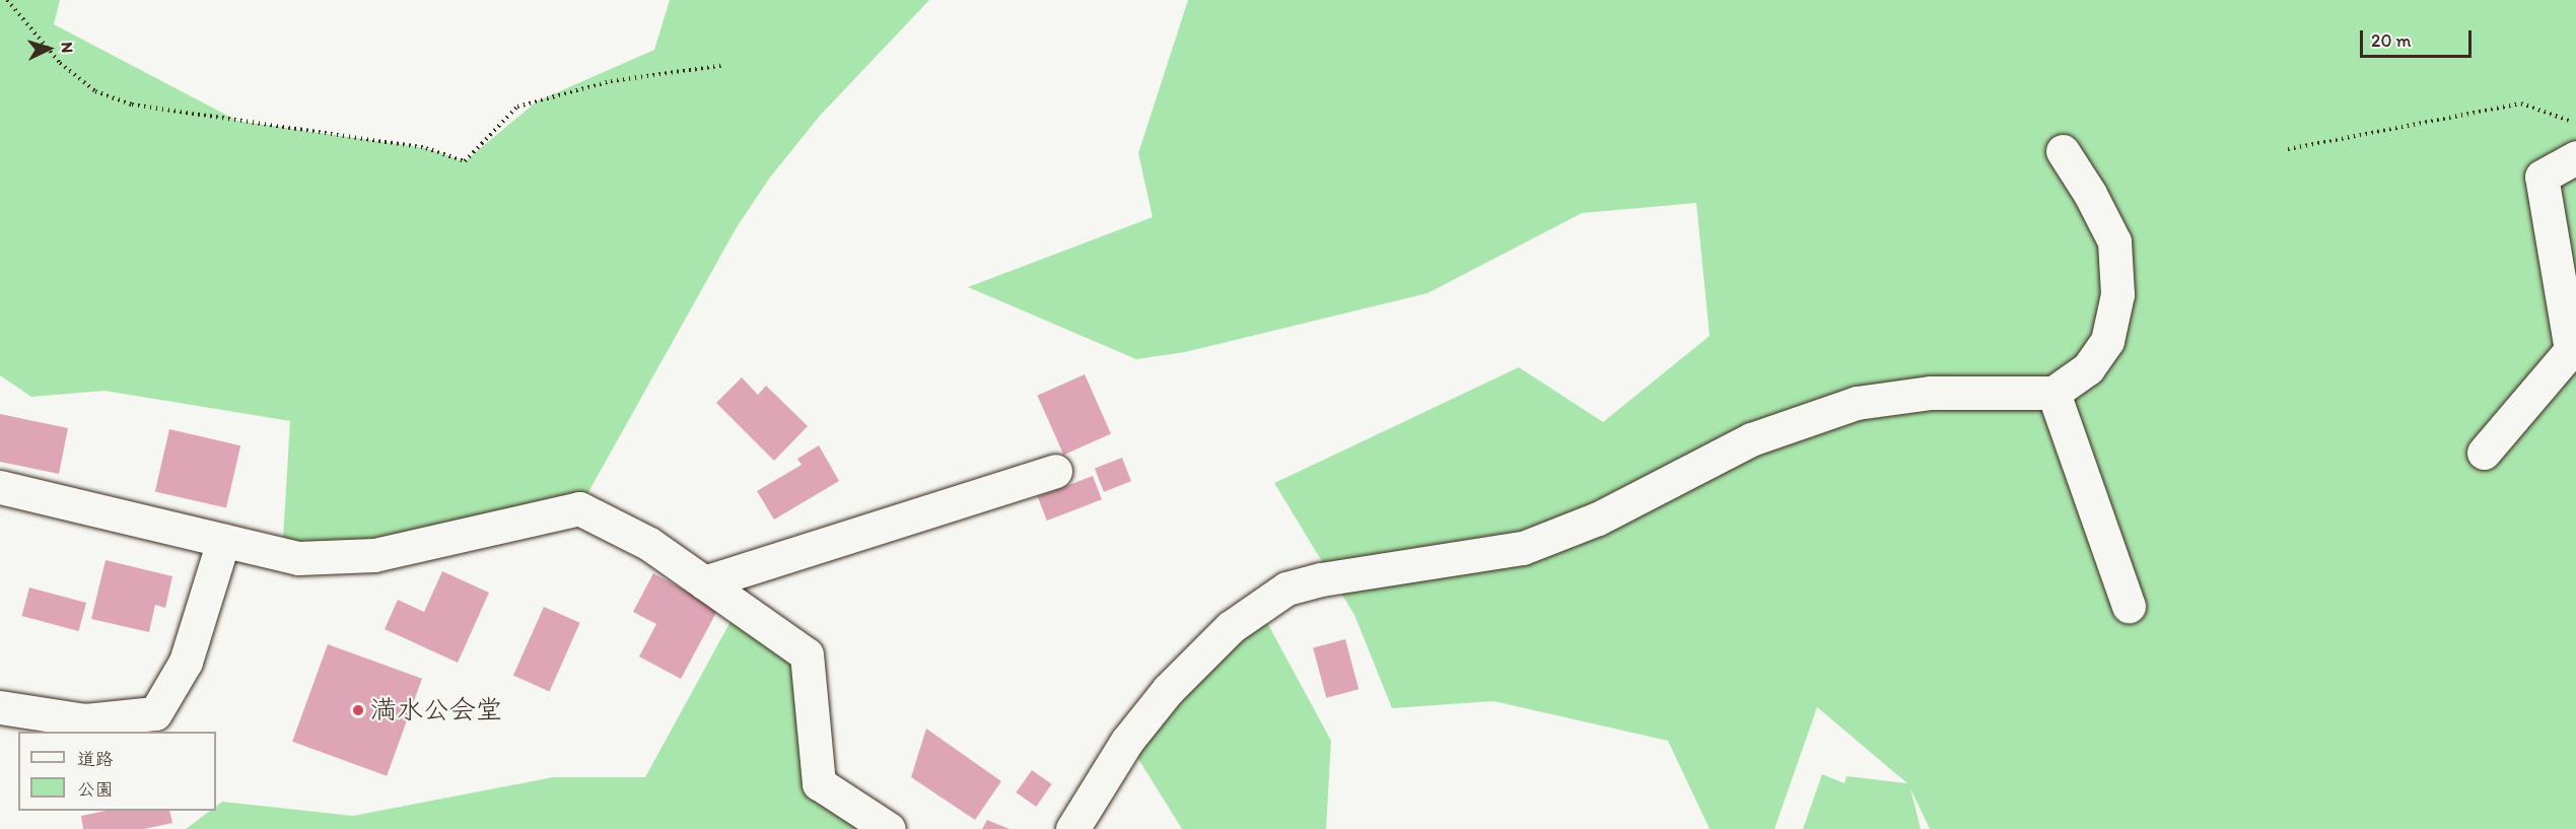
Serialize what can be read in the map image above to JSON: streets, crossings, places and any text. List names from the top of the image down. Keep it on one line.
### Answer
{"places":["満水公会堂"],"legend":["道路","公園"],"scale_bar":"20 m","north":"right"}
